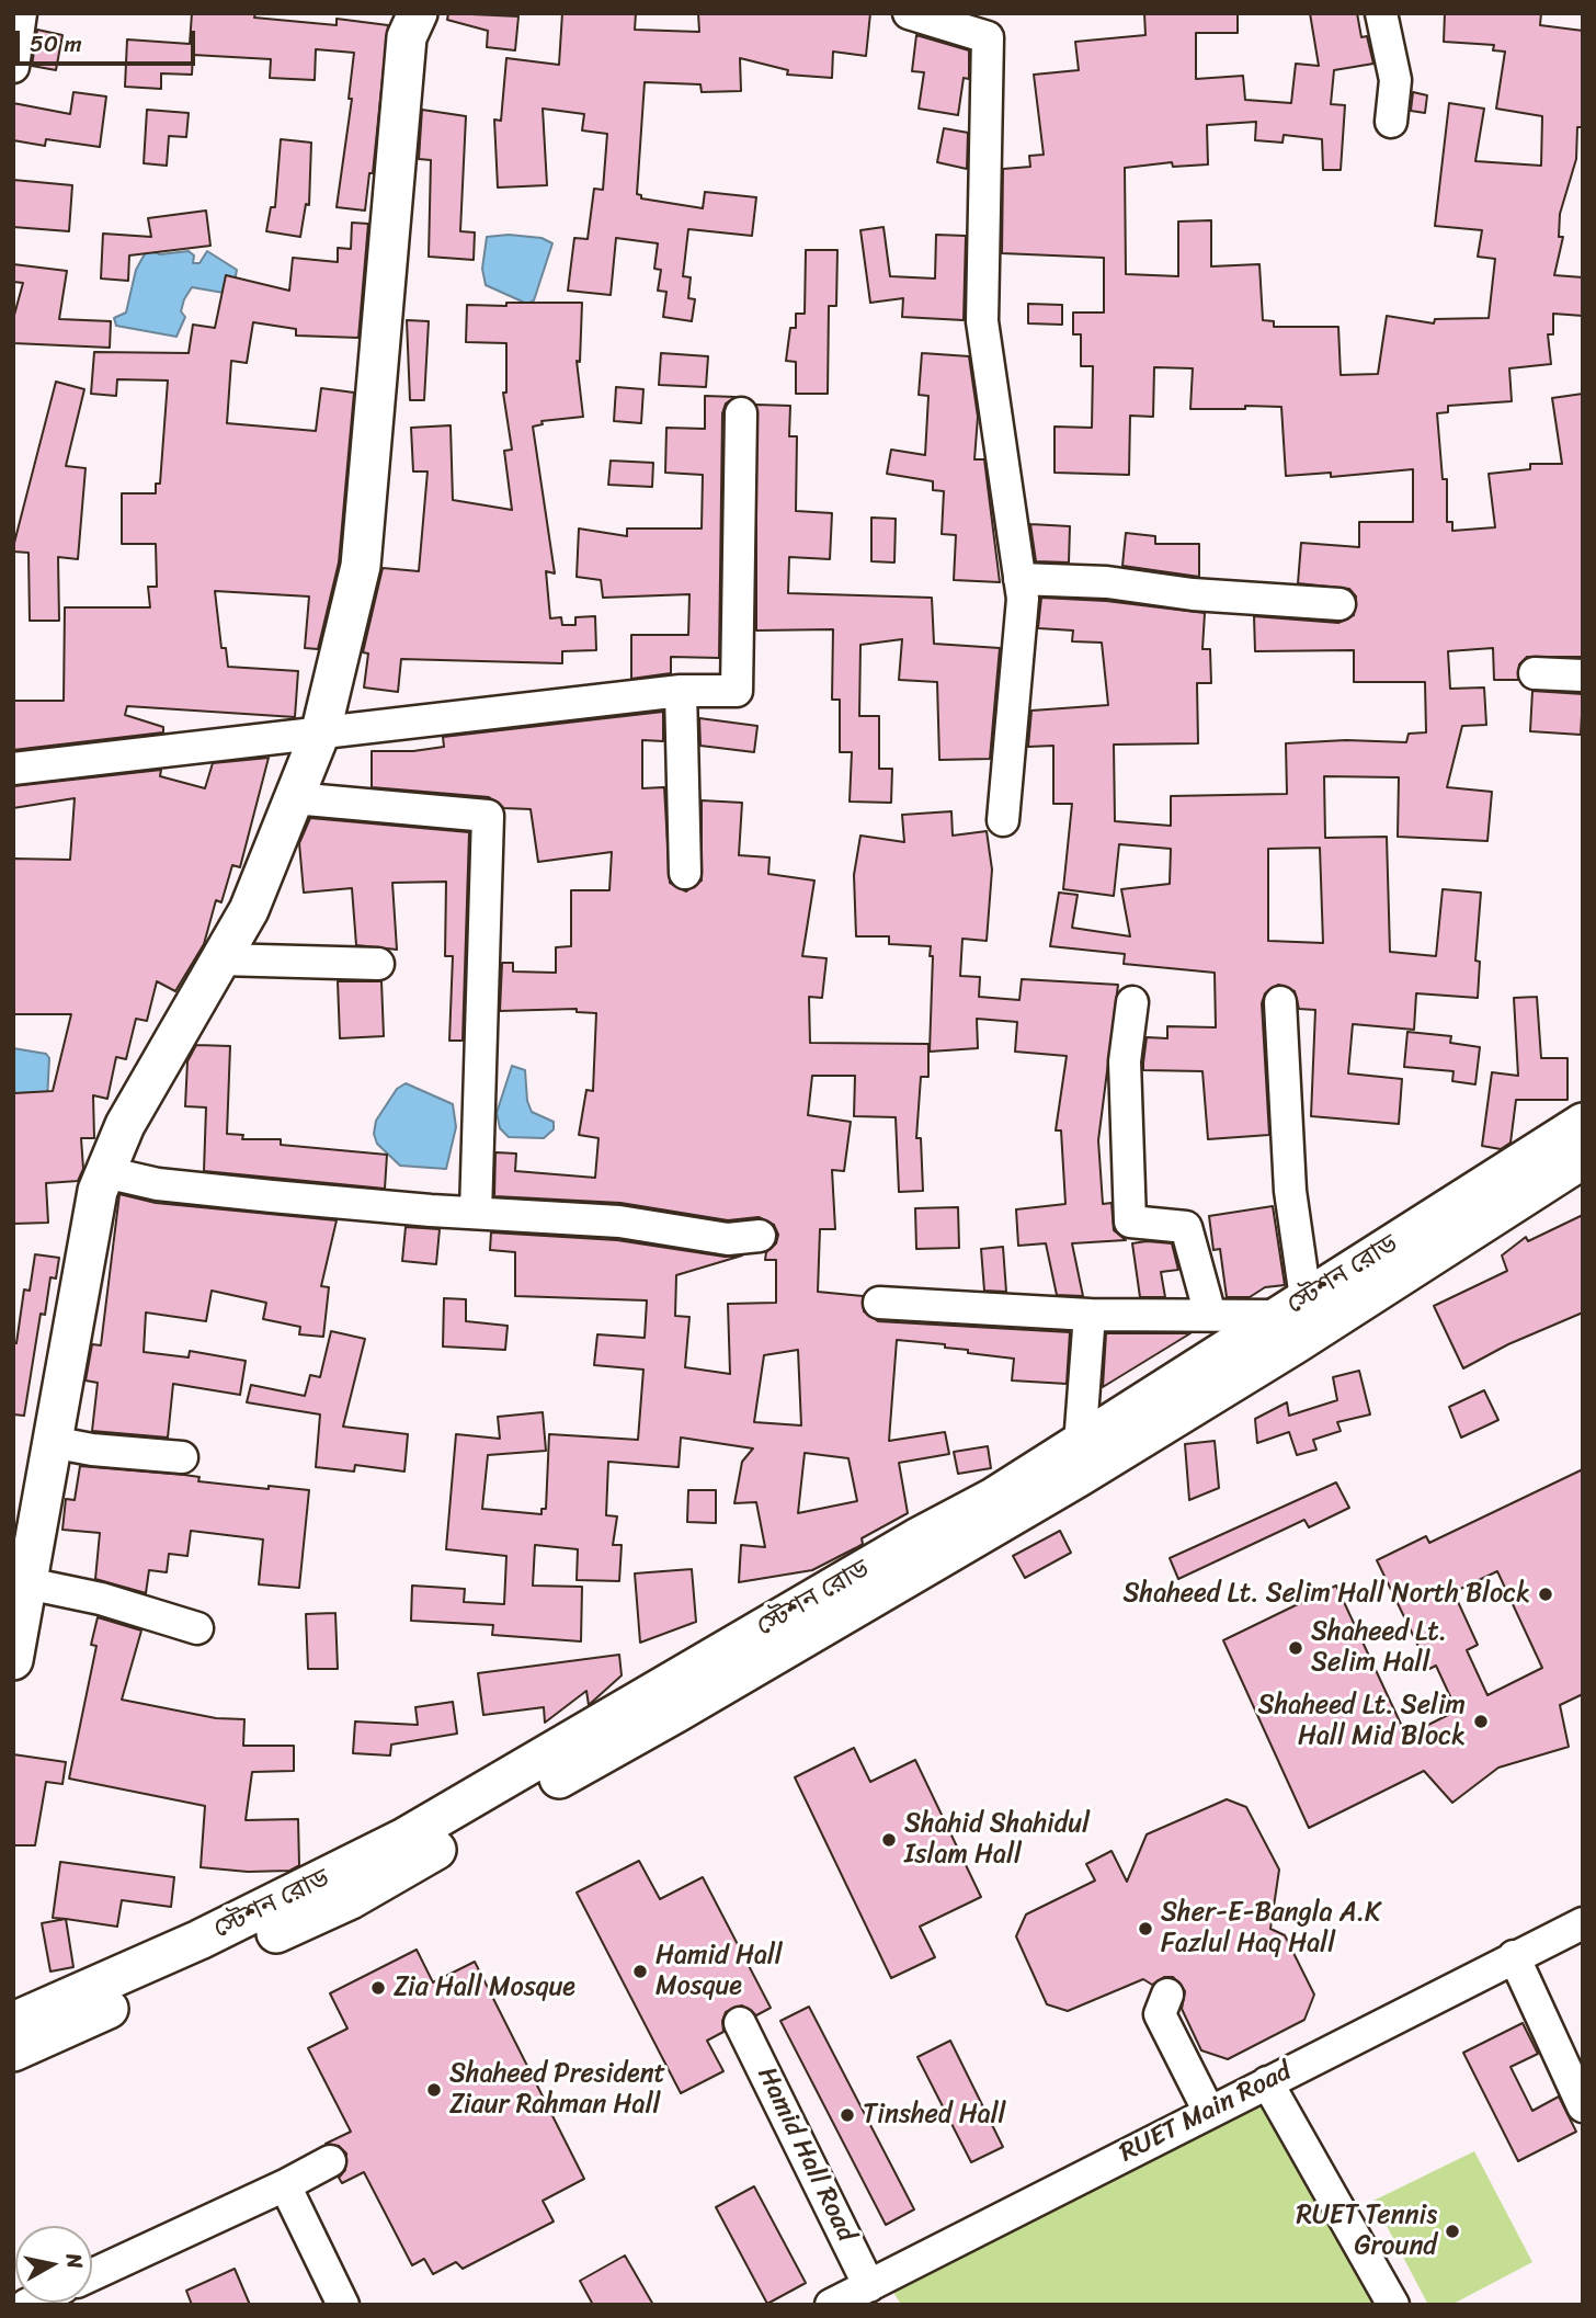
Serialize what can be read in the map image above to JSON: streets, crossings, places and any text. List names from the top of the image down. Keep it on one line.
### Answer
{"streets":{"main road":["স্টেশন রোড"],"street":["RUET Main Road","Hamid Hall Road"]},"crossings":[["RUET Main Road","Hamid Hall Road"]],"places":["Shaheed Lt. Selim Hall North Block","Shaheed Lt. Selim Hall","Shaheed Lt. Selim Hall Mid Block","Shahid Shahidul Islam Hall","Sher-E-Bangla A.K Fazlul Haq Hall","Hamid Hall Mosque","Zia Hall Mosque","Shaheed President Ziaur Rahman Hall","Tinshed Hall","RUET Tennis Ground"],"scale_bar":"50 m","north":"right"}
